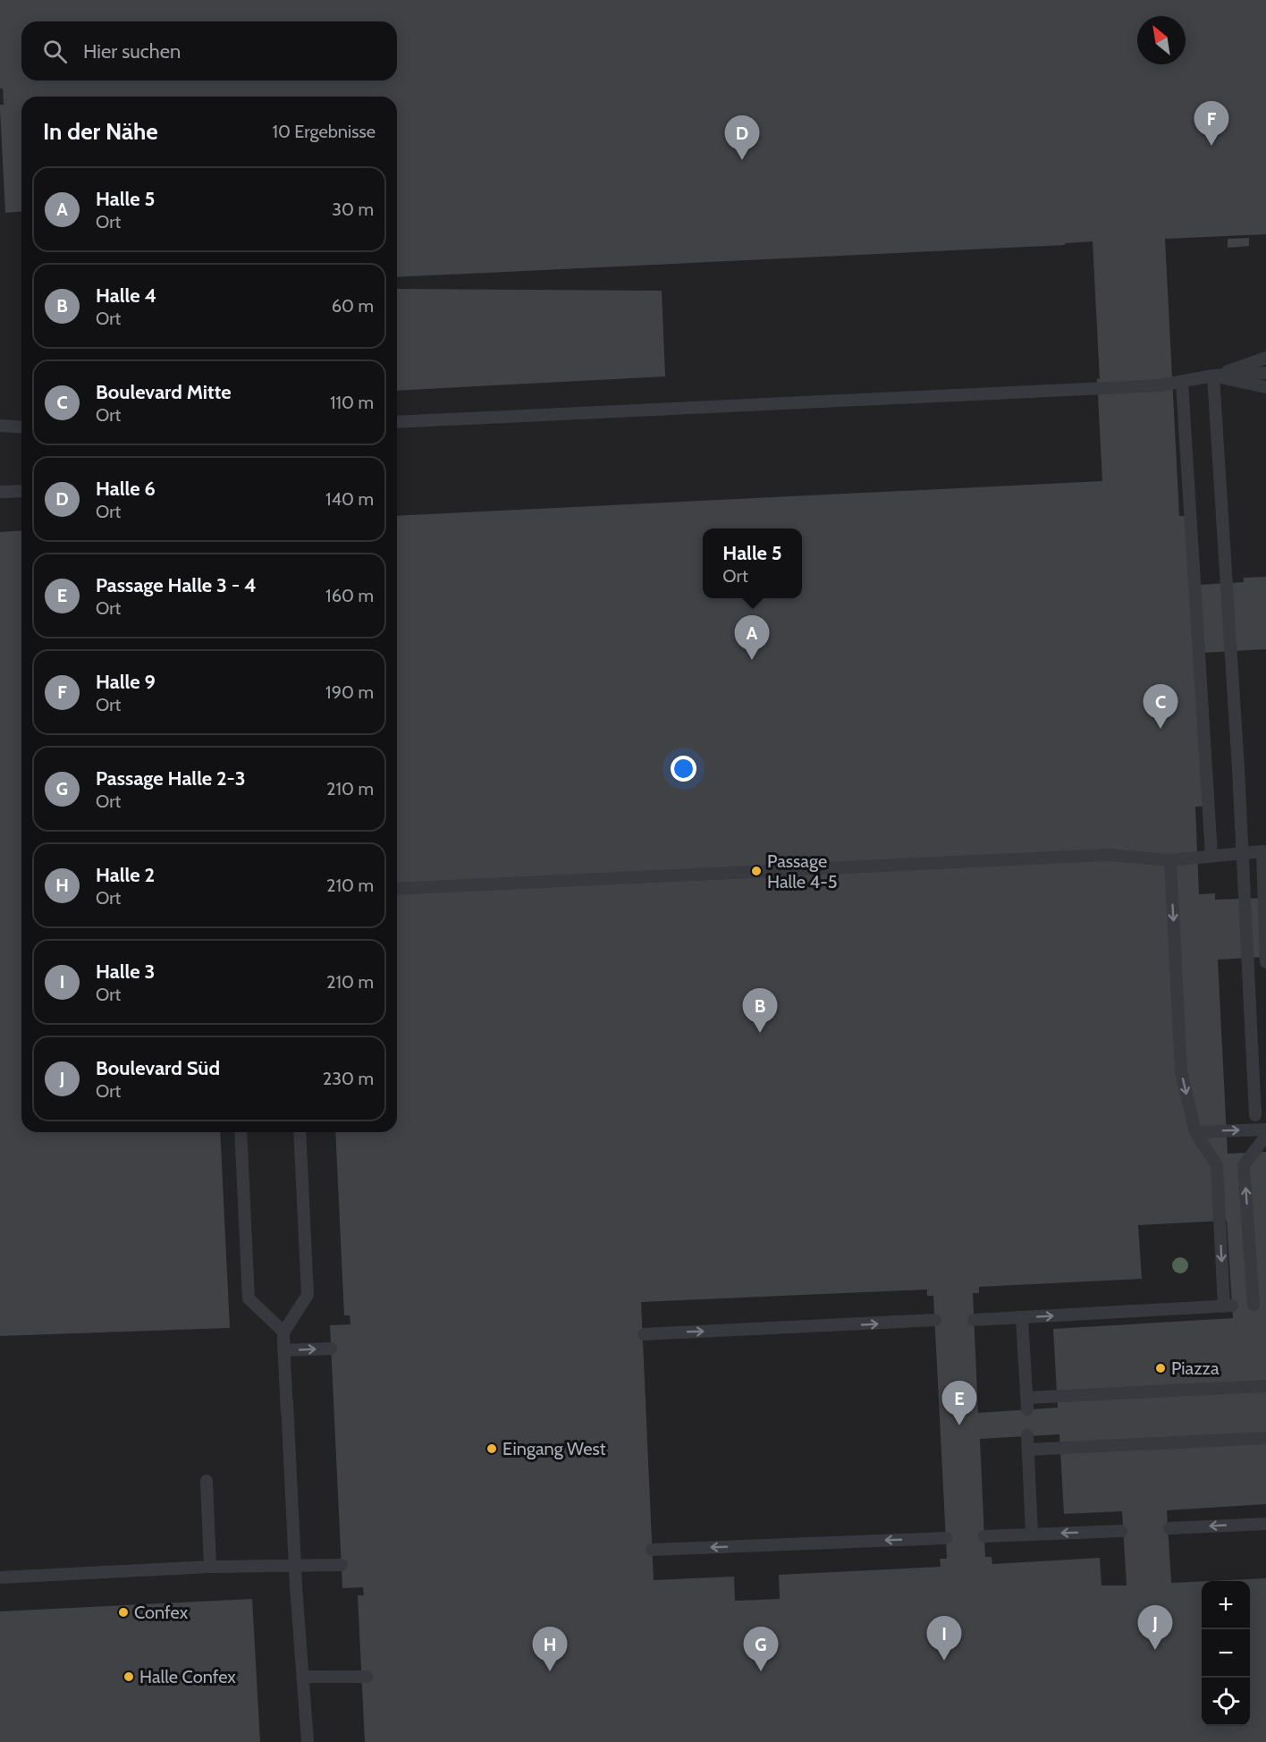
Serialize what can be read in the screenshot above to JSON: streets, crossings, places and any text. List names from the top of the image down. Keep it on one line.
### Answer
{"places":["Passage Halle 4-5","Piazza","Eingang West","Confex","Halle Confex"],"north":"top left","page":{"search":"Hier suchen","heading":["In der Nähe","10 Ergebnisse"],"pins":["F","D","A","C","B","E","J","I","G","H"],"list":[{"mark":"A","name":"Halle 5","note":"Ort","value":"30 m"},{"mark":"B","name":"Halle 4","note":"Ort","value":"60 m"},{"mark":"C","name":"Boulevard Mitte","note":"Ort","value":"110 m"},{"mark":"D","name":"Halle 6","note":"Ort","value":"140 m"},{"mark":"E","name":"Passage Halle 3 - 4","note":"Ort","value":"160 m"},{"mark":"F","name":"Halle 9","note":"Ort","value":"190 m"},{"mark":"G","name":"Passage Halle 2-3","note":"Ort","value":"210 m"},{"mark":"H","name":"Halle 2","note":"Ort","value":"210 m"},{"mark":"I","name":"Halle 3","note":"Ort","value":"210 m"},{"mark":"J","name":"Boulevard Süd","note":"Ort","value":"230 m"}],"popup":["Halle 5","Ort"],"map_buttons":["+","−"]}}
